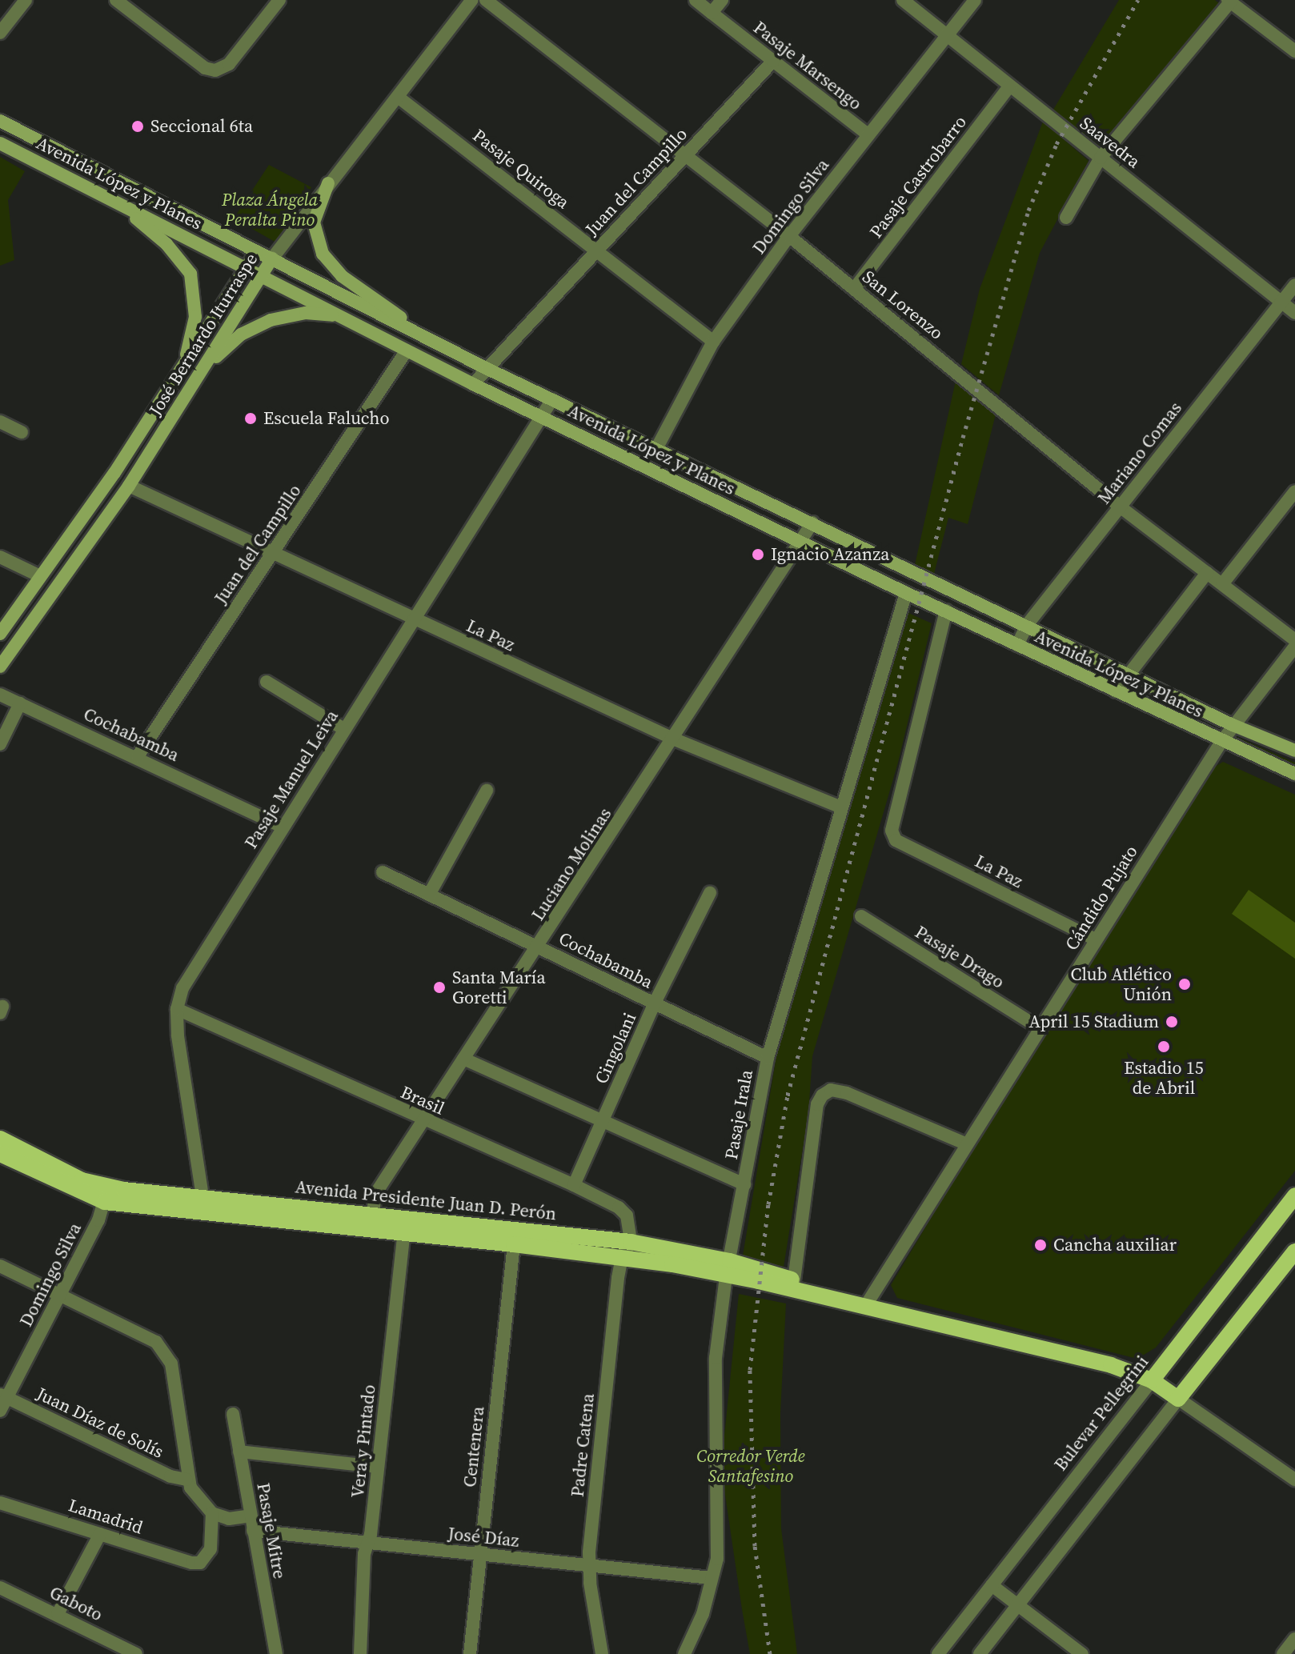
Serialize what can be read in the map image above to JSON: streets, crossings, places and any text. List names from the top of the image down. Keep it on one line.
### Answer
{"streets":{"main road":["Avenida López y Planes","José Bernardo Iturraspe","Avenida Presidente Juan D. Perón","Bulevar Pellegrini"],"street":["Pasaje Marsengo","Saavedra","Pasaje Quiroga","Pasaje Castrobarro","Juan del Campillo","Domingo Silva","San Lorenzo","Mariano Comas","La Paz","Cochabamba","Pasaje Manuel Leiva","Luciano Molinas","Cándido Pujato","Pasaje Drago","Cingolani","Brasil","Pasaje Irala","Juan Díaz de Solís","Vera y Pintado","Padre Catena","Centenera","Lamadrid","Pasaje Mitre","José Díaz","Gaboto"]},"crossings":[["Pasaje Marsengo","Juan del Campillo"],["Pasaje Marsengo","Domingo Silva"],["Saavedra","Pasaje Castrobarro"],["Saavedra","Domingo Silva"],["Saavedra","Mariano Comas"],["Pasaje Quiroga","Juan del Campillo"],["Pasaje Quiroga","Domingo Silva"],["Pasaje Quiroga","José Bernardo Iturraspe"],["Pasaje Castrobarro","San Lorenzo"],["Juan del Campillo","Avenida López y Planes"],["Juan del Campillo","San Lorenzo"],["Juan del Campillo","La Paz"],["Juan del Campillo","Cochabamba"],["Avenida López y Planes","Domingo Silva"],["Avenida López y Planes","José Bernardo Iturraspe"],["Avenida López y Planes","Mariano Comas"],["Avenida López y Planes","La Paz"],["Avenida López y Planes","Pasaje Manuel Leiva"],["Avenida López y Planes","Luciano Molinas"],["Avenida López y Planes","Cándido Pujato"],["Avenida López y Planes","Pasaje Irala"],["Domingo Silva","San Lorenzo"],["Domingo Silva","Avenida Presidente Juan D. Perón"],["Domingo Silva","Juan Díaz de Solís"],["San Lorenzo","Mariano Comas"],["José Bernardo Iturraspe","La Paz"],["La Paz","Pasaje Manuel Leiva"],["La Paz","Luciano Molinas"],["La Paz","Cándido Pujato"],["La Paz","Pasaje Irala"],["Cochabamba","Pasaje Manuel Leiva"],["Cochabamba","Luciano Molinas"],["Cochabamba","Cingolani"],["Cochabamba","Pasaje Irala"],["Pasaje Manuel Leiva","Brasil"],["Pasaje Manuel Leiva","Avenida Presidente Juan D. Perón"],["Luciano Molinas","Brasil"],["Luciano Molinas","Avenida Presidente Juan D. Perón"],["Cándido Pujato","Pasaje Drago"],["Cándido Pujato","Avenida Presidente Juan D. Perón"],["Cingolani","Brasil"],["Brasil","Avenida Presidente Juan D. Perón"],["Brasil","Padre Catena"],["Pasaje Irala","Avenida Presidente Juan D. Perón"],["Pasaje Irala","José Díaz"],["Avenida Presidente Juan D. Perón","Bulevar Pellegrini"],["Avenida Presidente Juan D. Perón","Vera y Pintado"],["Avenida Presidente Juan D. Perón","Padre Catena"],["Avenida Presidente Juan D. Perón","Centenera"],["Vera y Pintado","José Díaz"],["Padre Catena","José Díaz"],["Centenera","José Díaz"],["Pasaje Mitre","José Díaz"]],"parks":["Plaza Ángela Peralta Pino","Corredor Verde Santafesino"],"places":["Seccional 6ta","Escuela Falucho","Ignacio Azanza","Club Atlético Unión","Santa María Goretti","April 15 Stadium","Estadio 15 de Abril","Cancha auxiliar"]}
